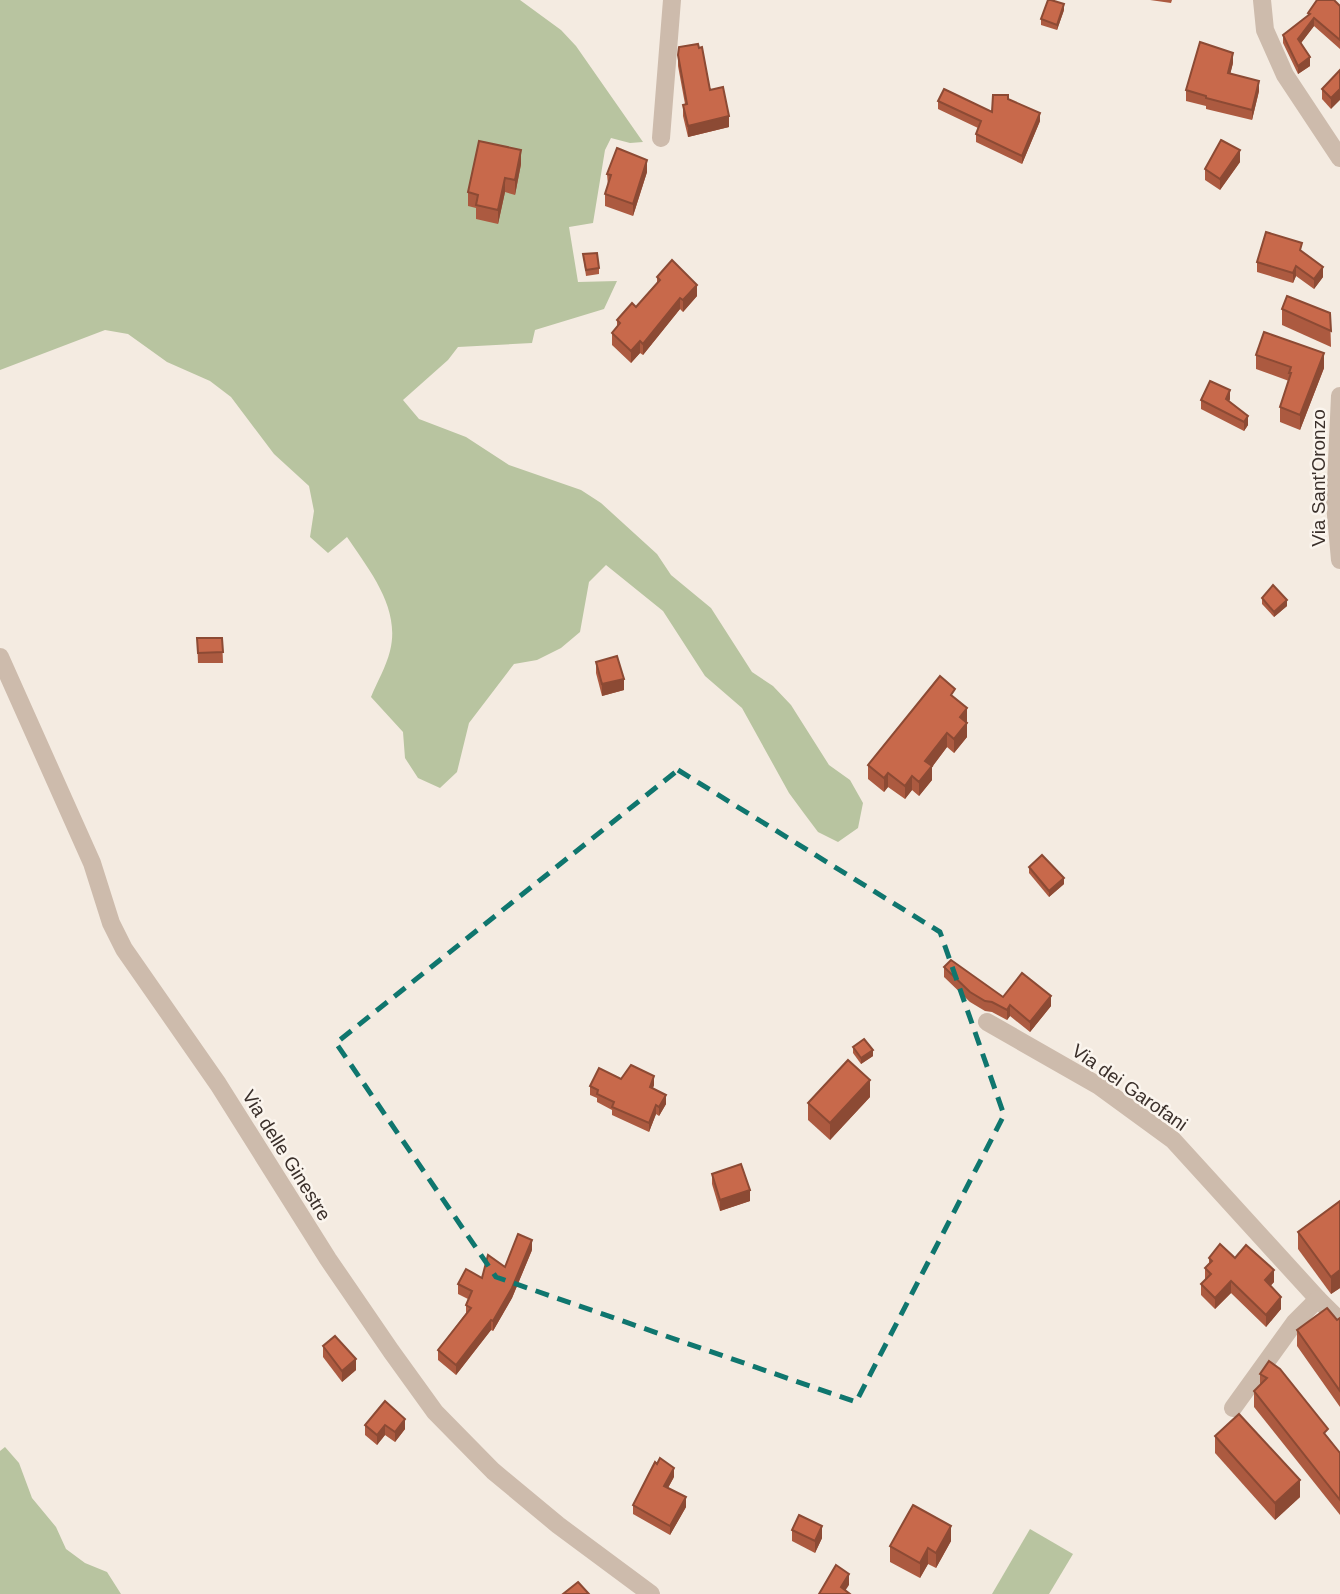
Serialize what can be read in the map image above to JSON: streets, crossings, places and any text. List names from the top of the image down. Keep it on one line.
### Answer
{"streets":{"street":["Via Sant'Oronzo","Via dei Garofani","Via delle Ginestre"]}}
